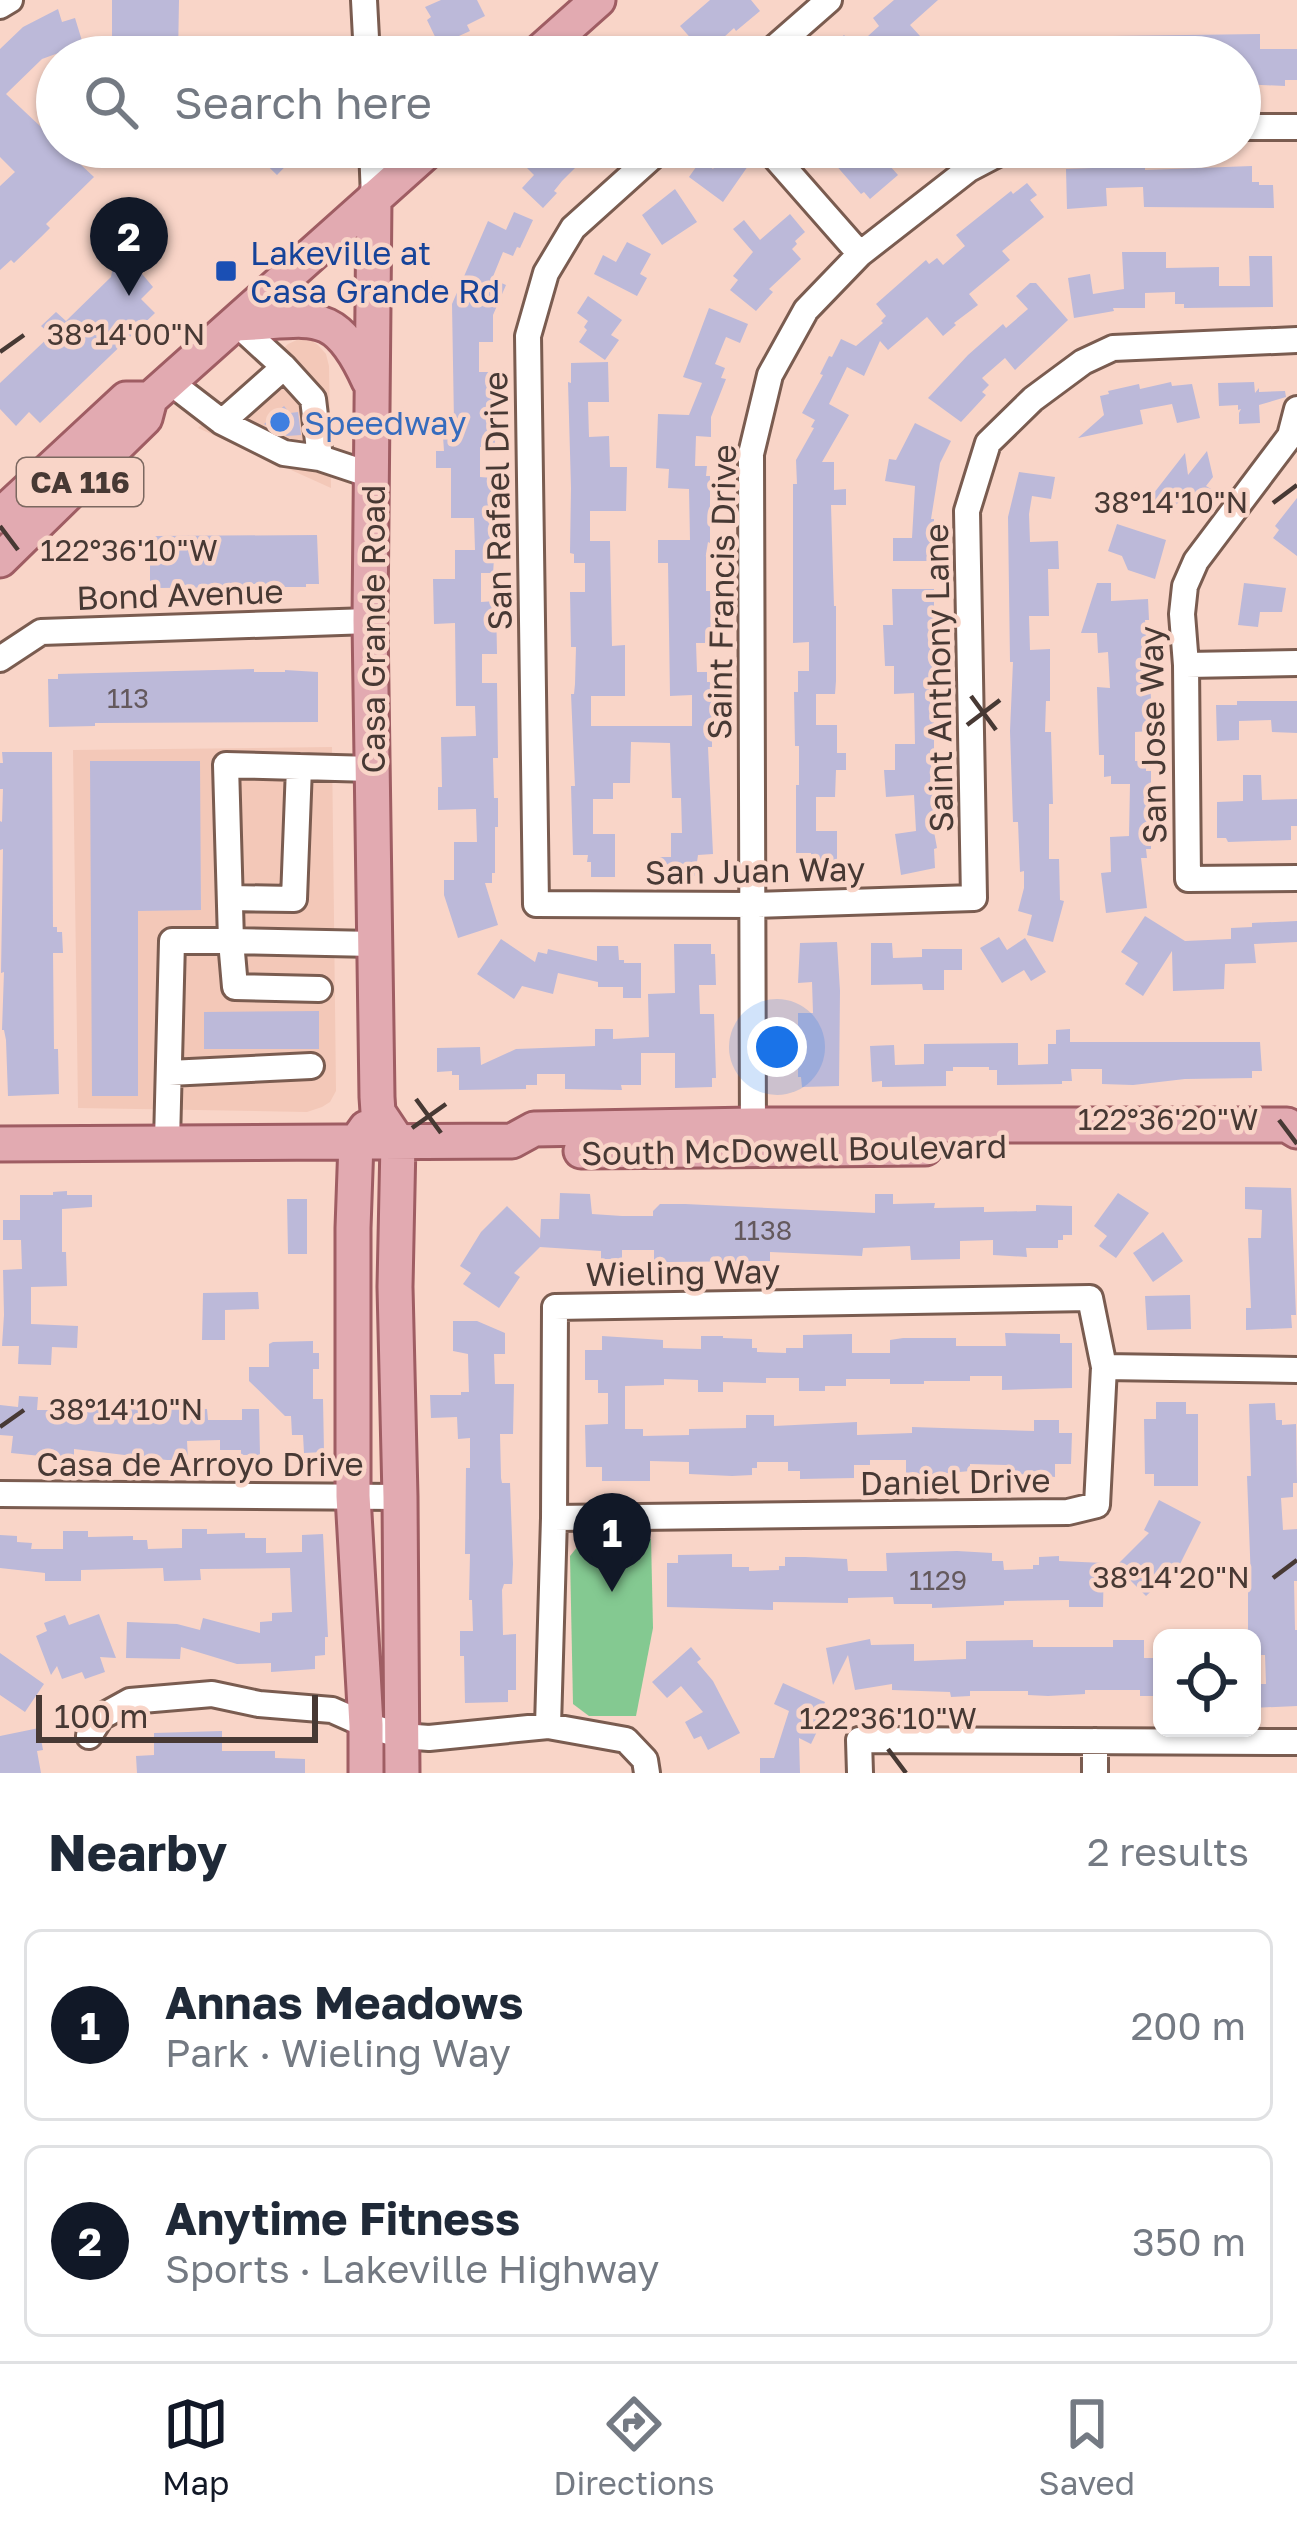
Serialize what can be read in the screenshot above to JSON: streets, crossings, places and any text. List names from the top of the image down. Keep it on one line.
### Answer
{"streets":{"main road":["CA 116","Casa Grande Road","South McDowell Boulevard"],"street":["San Rafael Drive","Saint Francis Drive","Bond Avenue","Saint Anthony Lane","San Jose Way","San Juan Way","Wieling Way","Casa de Arroyo Drive","Daniel Drive"]},"crossings":[["CA 116","Casa Grande Road"],["San Rafael Drive","San Juan Way"],["Saint Francis Drive","San Juan Way"],["Saint Francis Drive","South McDowell Boulevard"],["Bond Avenue","Casa Grande Road"],["Saint Anthony Lane","San Juan Way"],["Wieling Way","Daniel Drive"]],"places":{"transit":["Lakeville at Casa Grande Rd"],"other":["Speedway"]},"house_numbers":["113","1138","1129"],"scale_bar":"100 m","page":{"search":"Search here","pins":["2","1"],"scale":"100 m","heading":["Nearby","2 results"],"list":[{"mark":"1","name":"Annas Meadows","note":"Park · Wieling Way","value":"200 m"},{"mark":"2","name":"Anytime Fitness","note":"Sports · Lakeville Highway","value":"350 m"}],"nav":["Map","Directions","Saved"]},"coordinates":["38°14'00\"N","38°14'10\"N","122°36'10\"W","122°36'20\"W","38°14'20\"N"]}
